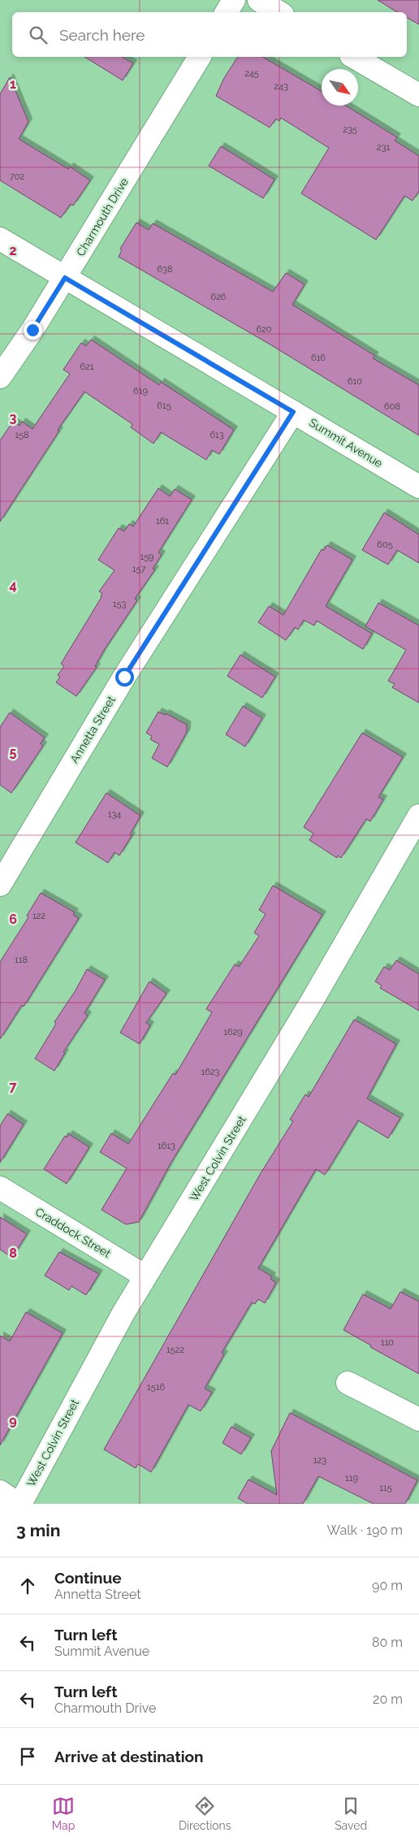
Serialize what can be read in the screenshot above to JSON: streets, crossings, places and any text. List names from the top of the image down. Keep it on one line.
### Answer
{"streets":{"street":["Charmouth Drive","Summit Avenue","Annetta Street","West Colvin Street","Craddock Street"]},"crossings":[["Charmouth Drive","Summit Avenue"],["Summit Avenue","Annetta Street"],["West Colvin Street","Craddock Street"]],"house_numbers":["245","243","235","231","702","638","626","620","616","621","610","619","615","608","158","613","161","605","159","157","153","134","122","118","1629","1623","1613","110","1522","1516","123","119","115"],"north":"bottom right","page":{"search":"Search here","heading":["3 min","Walk · 190 m"],"list":[["Continue","Annetta Street","90 m"],["Turn left","Summit Avenue","80 m"],["Turn left","Charmouth Drive","20 m"],"Arrive at destination"],"nav":["Map","Directions","Saved"]},"grid":{"rows":["1","2","3","4","5","6","7","8","9"]}}
